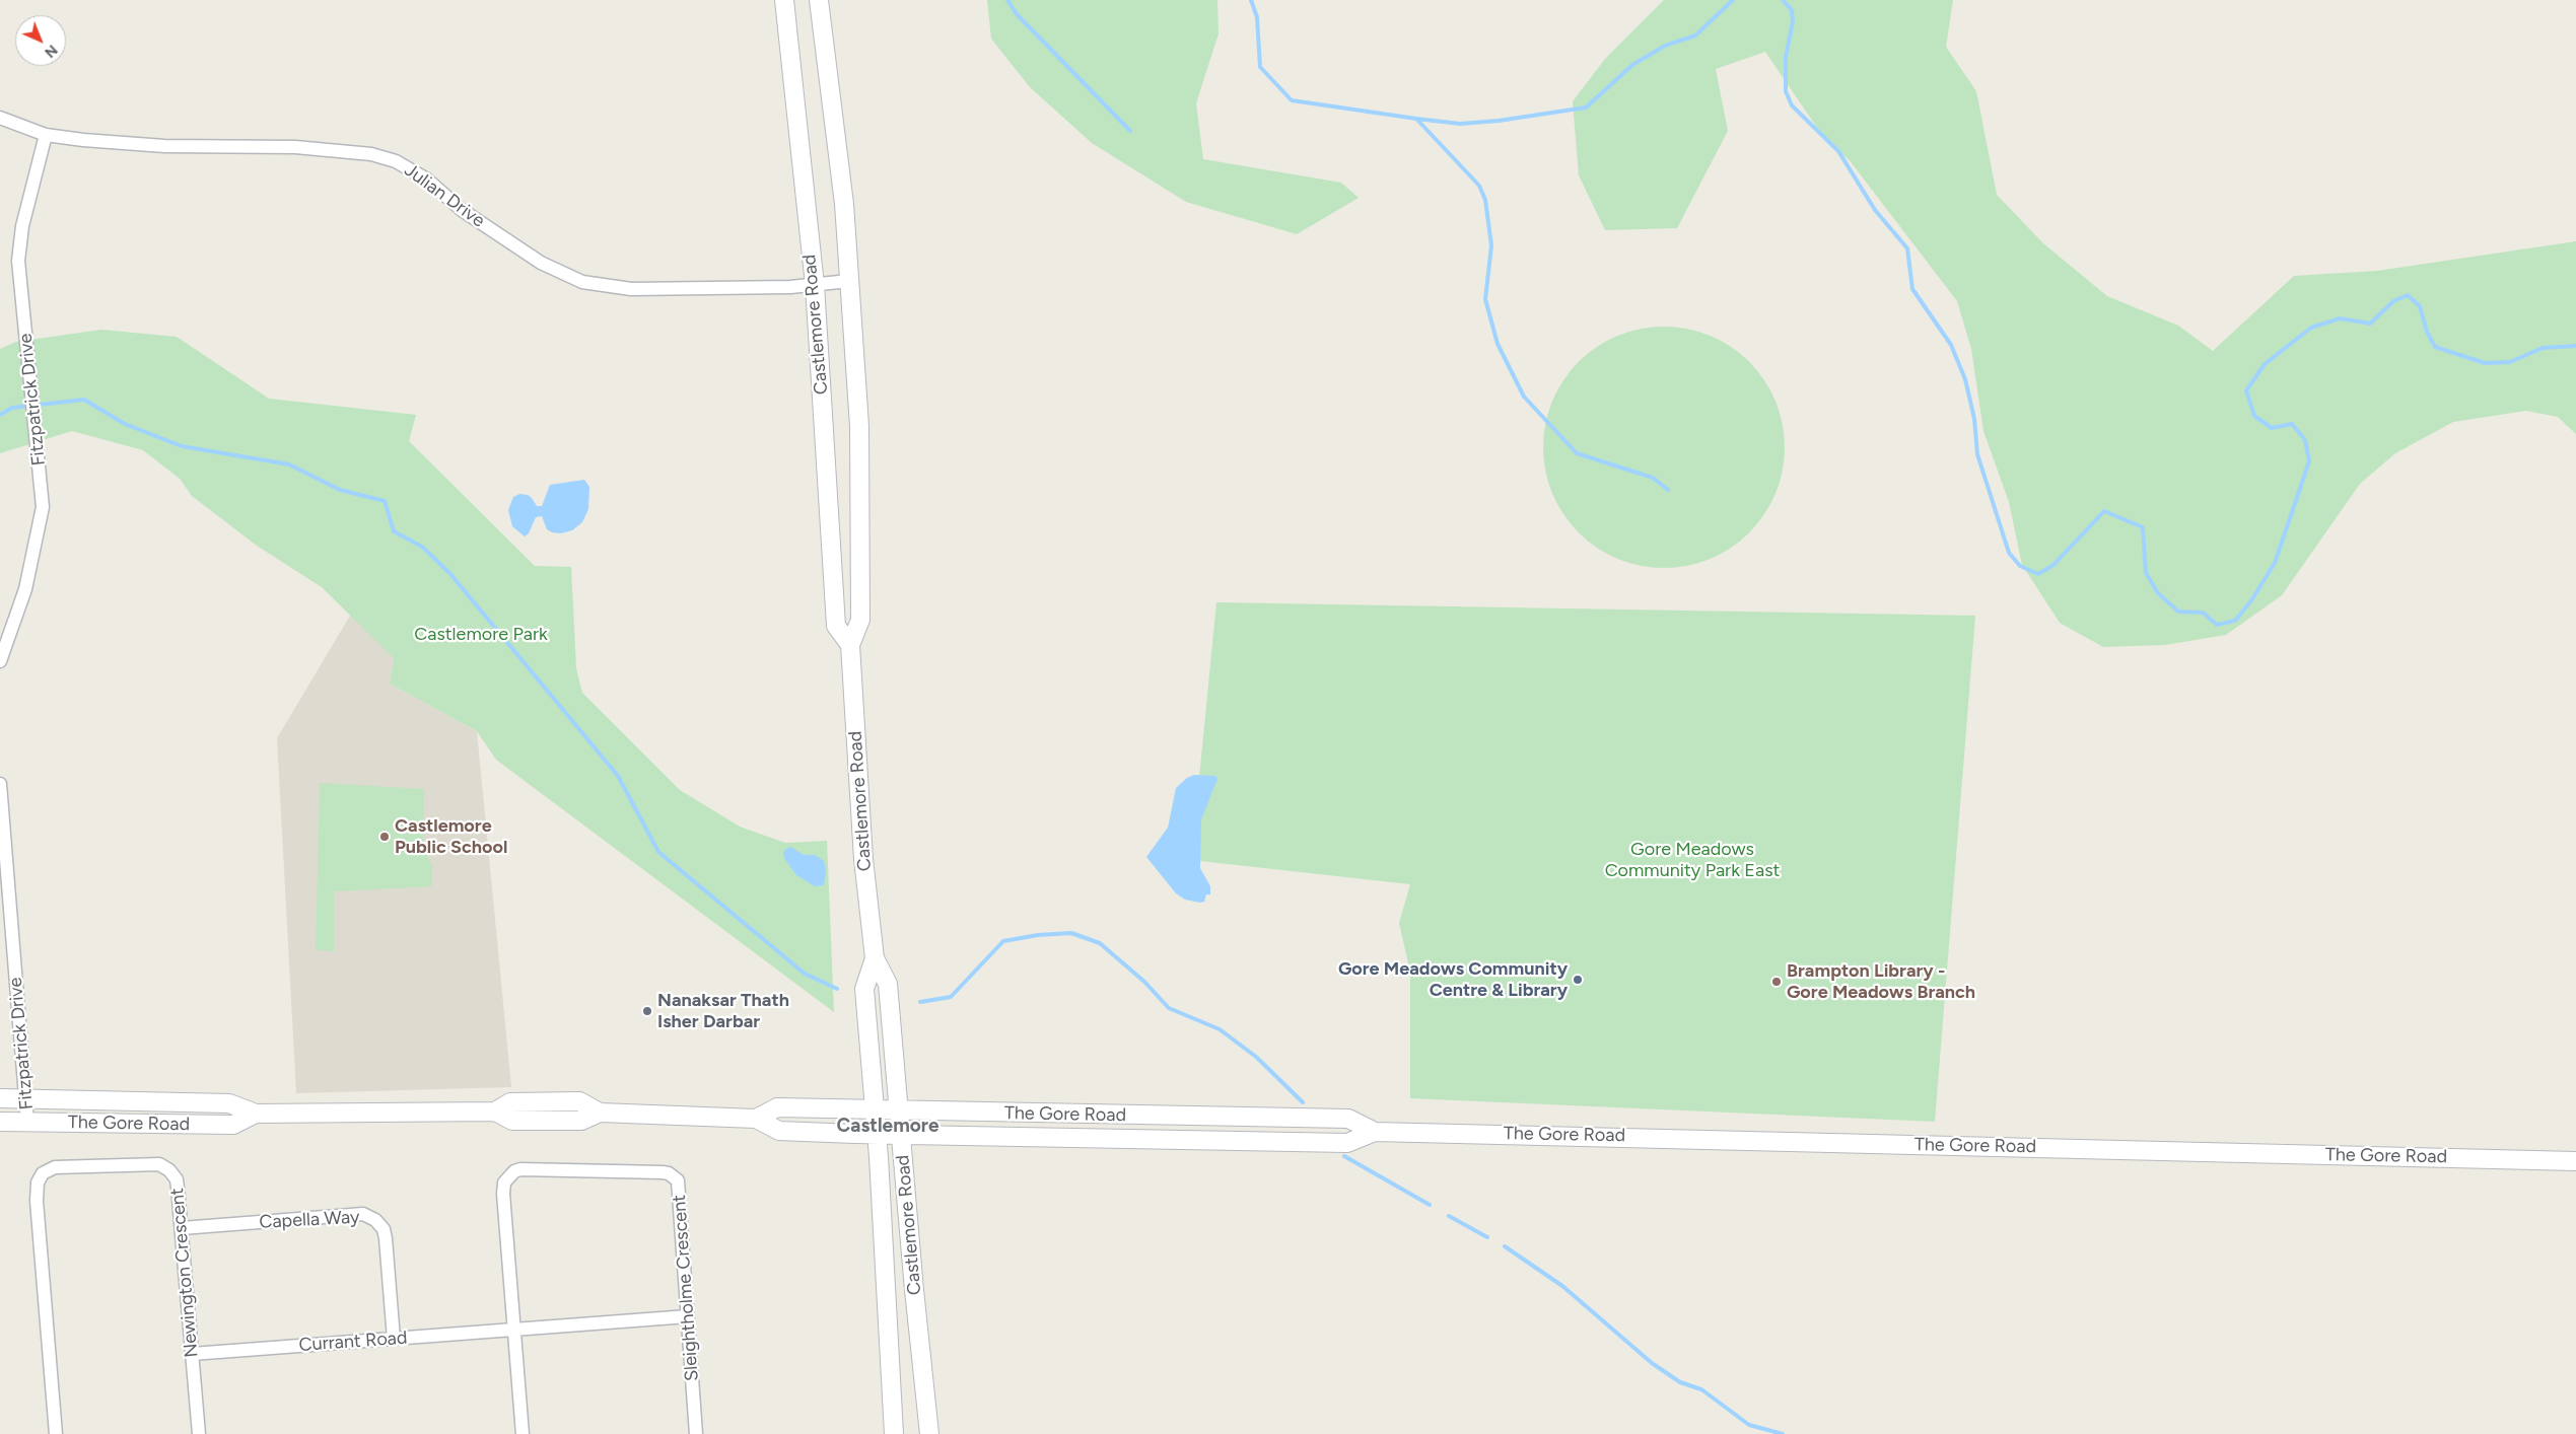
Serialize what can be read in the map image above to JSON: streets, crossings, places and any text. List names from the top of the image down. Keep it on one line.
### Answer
{"streets":{"main road":["Castlemore Road","The Gore Road"],"street":["Julian Drive","Fitzpatrick Drive","Capella Way","Newington Crescent","Sleightholme Crescent","Currant Road"]},"crossings":[["Julian Drive","Castlemore Road"],["Julian Drive","Fitzpatrick Drive"],["Castlemore Road","The Gore Road"],["Fitzpatrick Drive","The Gore Road"],["Capella Way","Newington Crescent"],["Capella Way","Currant Road"],["Newington Crescent","Currant Road"],["Sleightholme Crescent","Currant Road"]],"districts":["Castlemore"],"parks":["Castlemore Park","Gore Meadows Community Park East"],"places":["Castlemore Public School","Gore Meadows Community Centre & Library","Brampton Library - Gore Meadows Branch","Nanaksar Thath Isher Darbar"],"north":"bottom right"}
